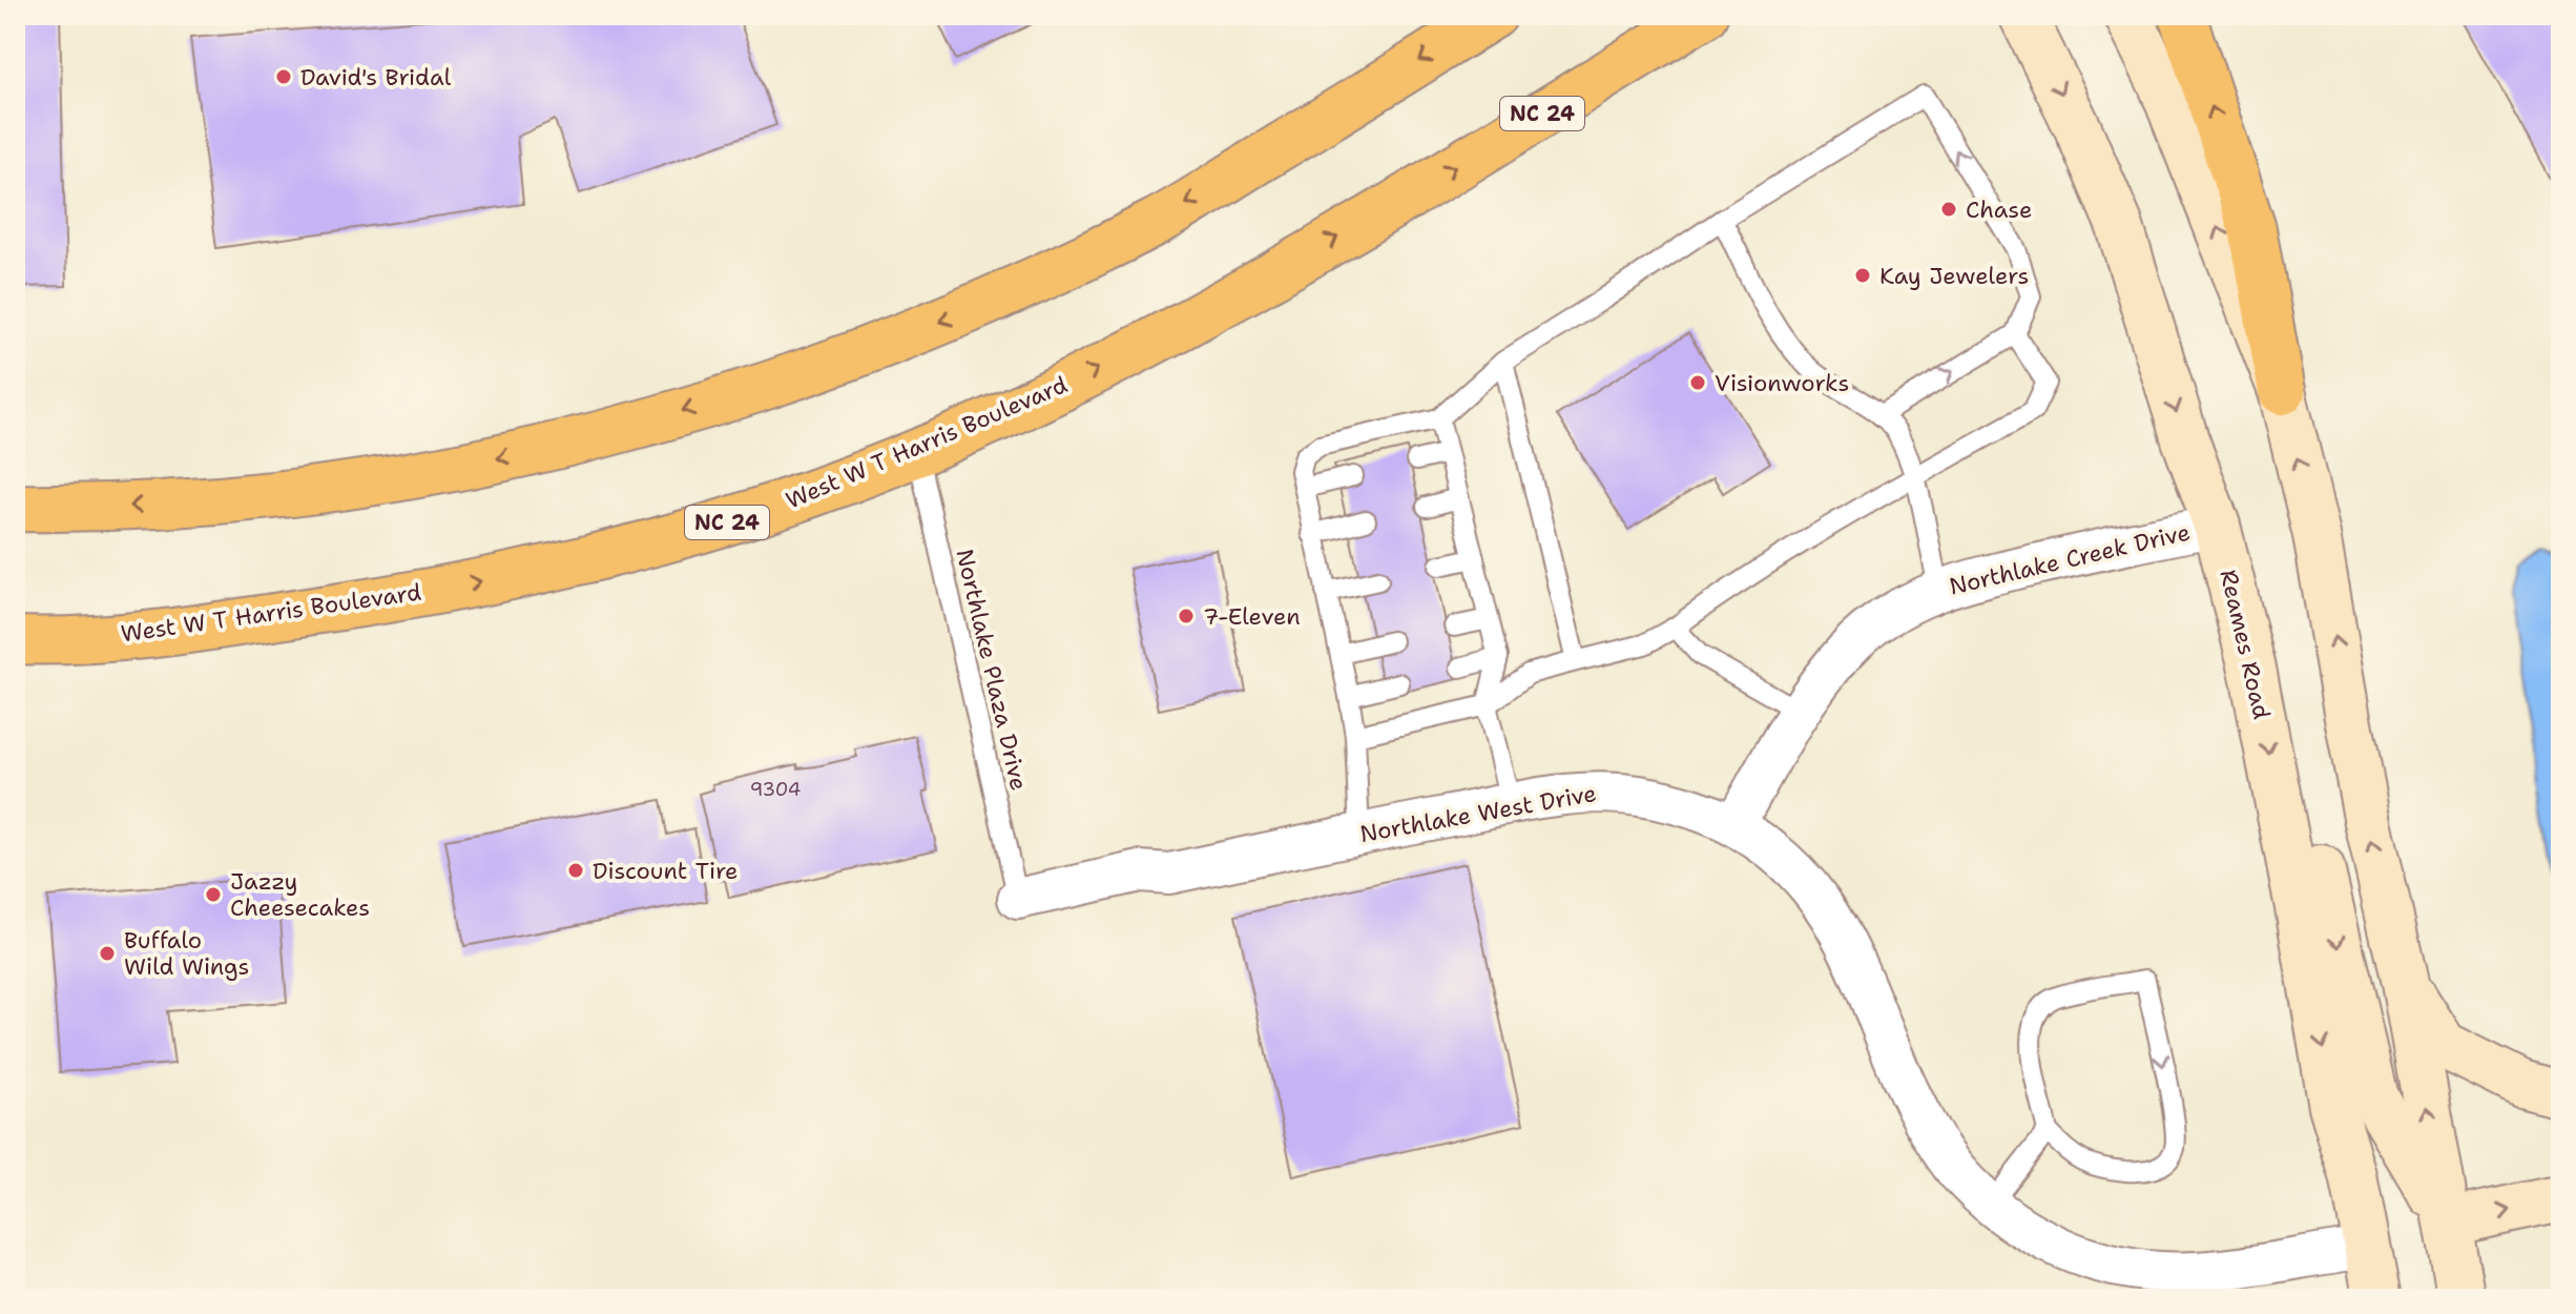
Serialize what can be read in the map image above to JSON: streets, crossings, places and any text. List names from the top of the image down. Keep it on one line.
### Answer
{"streets":{"main road":["NC 24","West W T Harris Boulevard","Reames Road"],"street":["Northlake Creek Drive","Northlake West Drive"],"lane":["Northlake Plaza Drive"]},"crossings":[["West W T Harris Boulevard","Northlake Plaza Drive"],["Northlake Creek Drive","Reames Road"],["Northlake Creek Drive","Northlake West Drive"],["Reames Road","Northlake West Drive"],["Northlake Plaza Drive","Northlake West Drive"]],"places":["David's Bridal","Chase","Kay Jewelers","Visionworks","7-Eleven","Discount Tire","Jazzy Cheesecakes","Buffalo Wild Wings"],"house_numbers":["9304"]}
